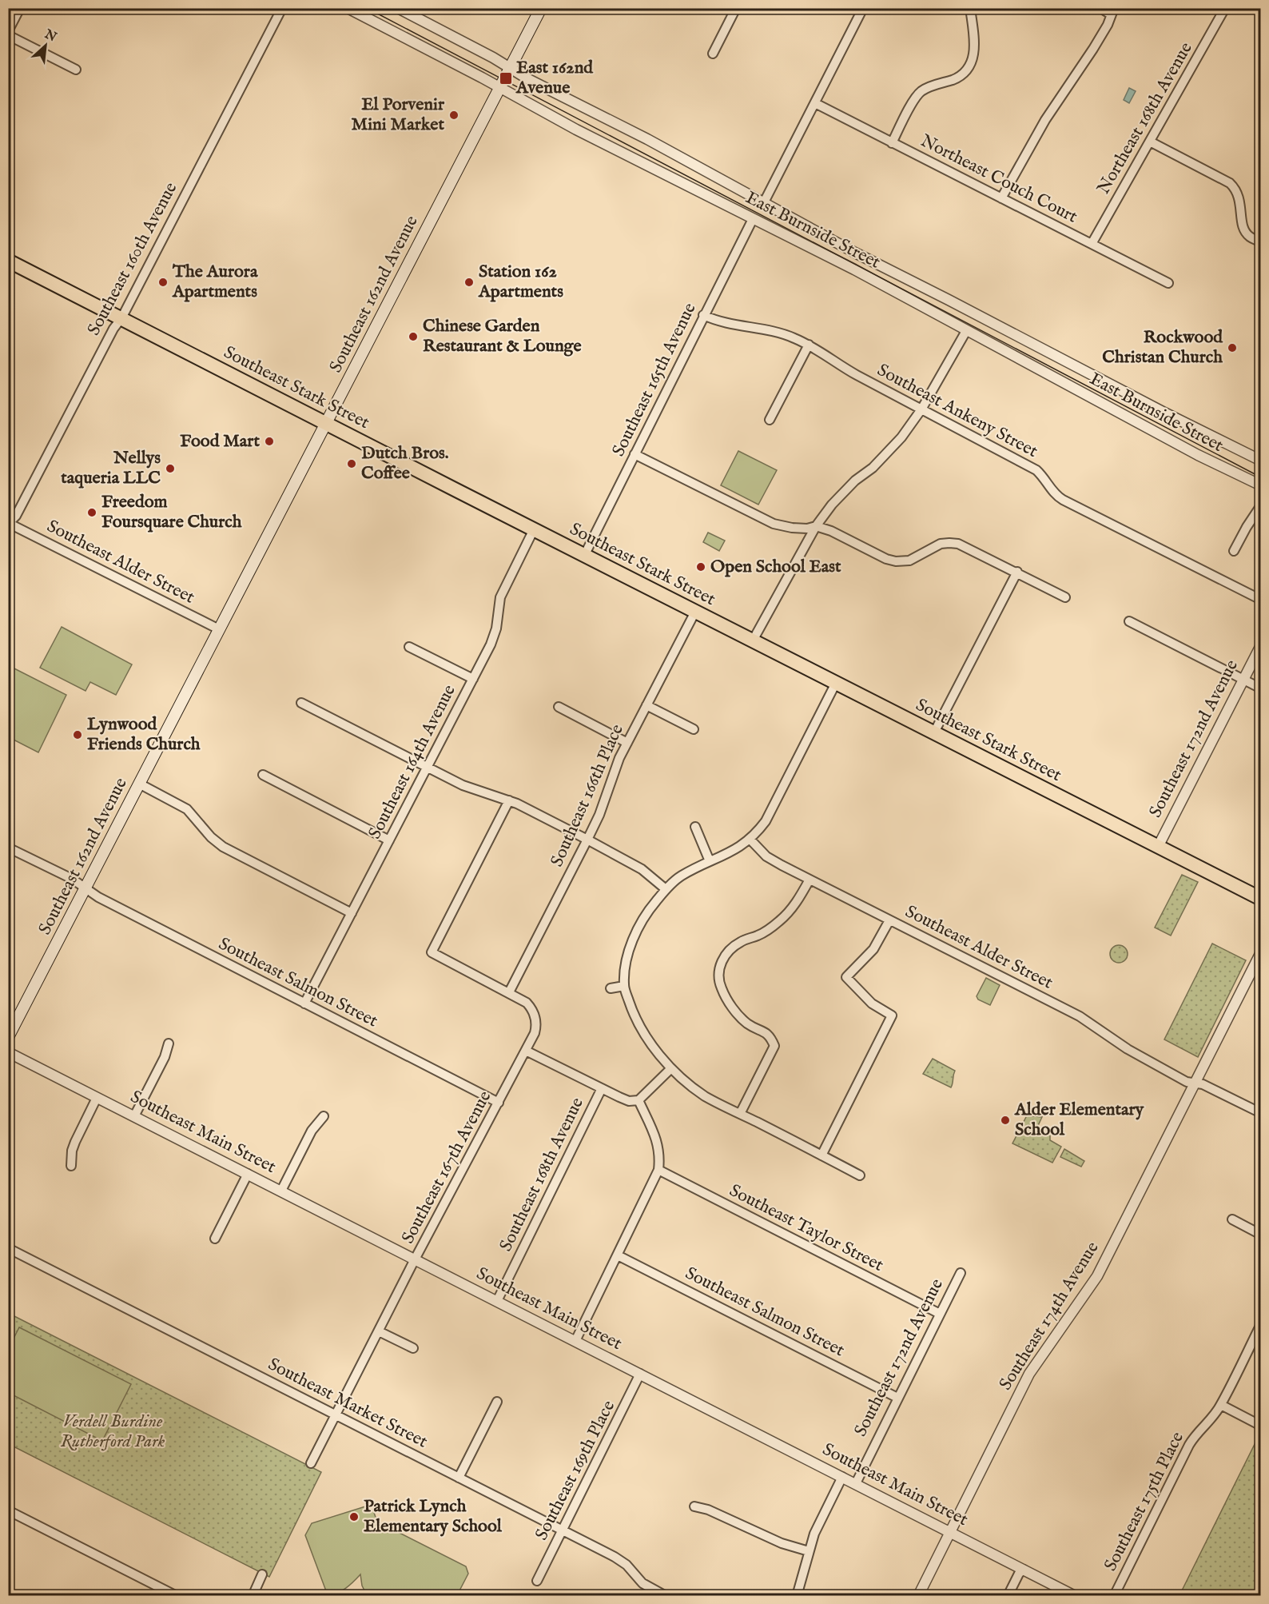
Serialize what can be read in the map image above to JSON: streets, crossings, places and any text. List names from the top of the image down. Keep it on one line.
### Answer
{"streets":{"main road":["Southeast 162nd Avenue","Southeast Stark Street"],"street":["Northeast 168th Avenue","Northeast Couch Court","East Burnside Street","Southeast 160th Avenue","Southeast 165th Avenue","Southeast Ankeny Street","Southeast Alder Street","Southeast 172nd Avenue","Southeast 164th Avenue","Southeast 166th Place","Southeast Salmon Street","Southeast Main Street","Southeast 167th Avenue","Southeast 168th Avenue","Southeast Taylor Street","Southeast 174th Avenue","Southeast Market Street","Southeast 169th Place","Southeast 175th Place"]},"crossings":[["Northeast 168th Avenue","Northeast Couch Court"],["East Burnside Street","Southeast 162nd Avenue"],["East Burnside Street","Southeast 165th Avenue"],["Southeast 160th Avenue","Southeast Stark Street"],["Southeast 160th Avenue","Southeast Alder Street"],["Southeast 162nd Avenue","Southeast Stark Street"],["Southeast 162nd Avenue","Southeast Alder Street"],["Southeast 162nd Avenue","Southeast Salmon Street"],["Southeast 165th Avenue","Southeast Stark Street"],["Southeast 165th Avenue","Southeast Ankeny Street"],["Southeast Stark Street","Southeast 172nd Avenue"],["Southeast Stark Street","Southeast 164th Avenue"],["Southeast Stark Street","Southeast 166th Place"],["Southeast Alder Street","Southeast 174th Avenue"],["Southeast 172nd Avenue","Southeast Salmon Street"],["Southeast 172nd Avenue","Southeast Main Street"],["Southeast 172nd Avenue","Southeast Taylor Street"],["Southeast 164th Avenue","Southeast Salmon Street"],["Southeast 166th Place","Southeast 167th Avenue"],["Southeast Salmon Street","Southeast 167th Avenue"],["Southeast Main Street","Southeast 167th Avenue"],["Southeast Main Street","Southeast 168th Avenue"],["Southeast Main Street","Southeast 174th Avenue"],["Southeast Main Street","Southeast 169th Place"],["Southeast 167th Avenue","Southeast Market Street"],["Southeast Market Street","Southeast 169th Place"]],"parks":["Verdell Burdine Rutherford Park"],"places":{"transit":["East 162nd Avenue"],"other":["El Porvenir Mini Market","The Aurora Apartments","Station 162 Apartments","Chinese Garden Restaurant & Lounge","Rockwood Christan Church","Food Mart","Dutch Bros. Coffee","Nellys taqueria LLC","Freedom Foursquare Church","Open School East","Lynwood Friends Church","Alder Elementary School","Patrick Lynch Elementary School"]},"north":"top right"}
